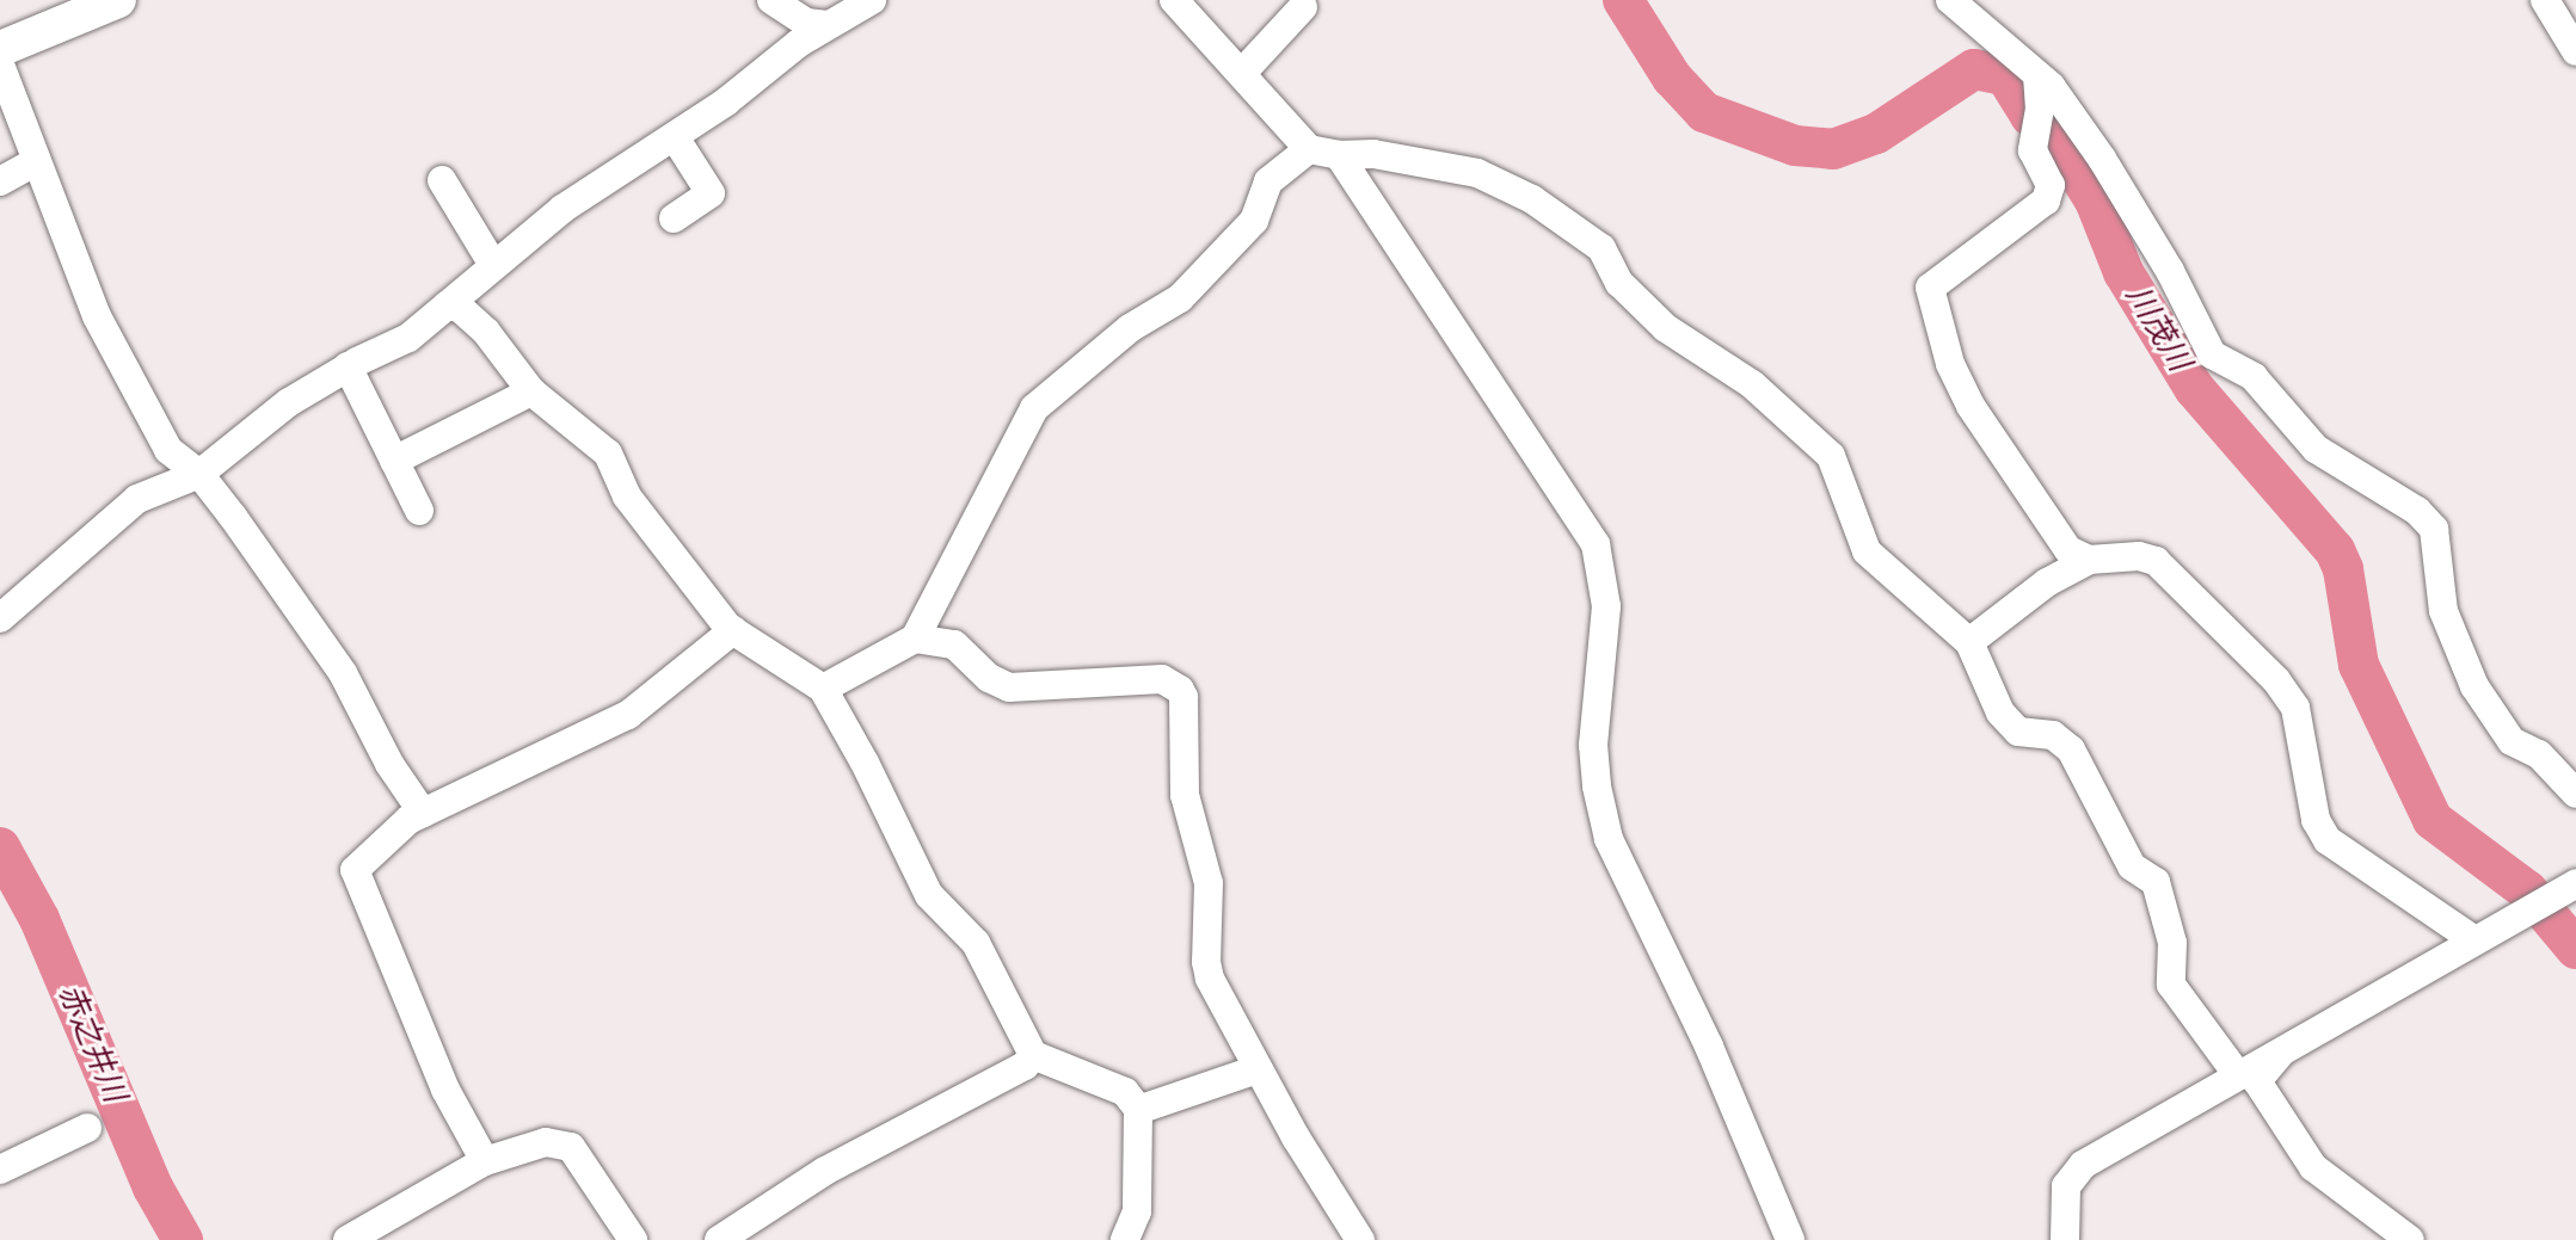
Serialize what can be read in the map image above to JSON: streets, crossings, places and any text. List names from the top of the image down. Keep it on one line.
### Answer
{"water":["川茂川","赤之井川"]}
